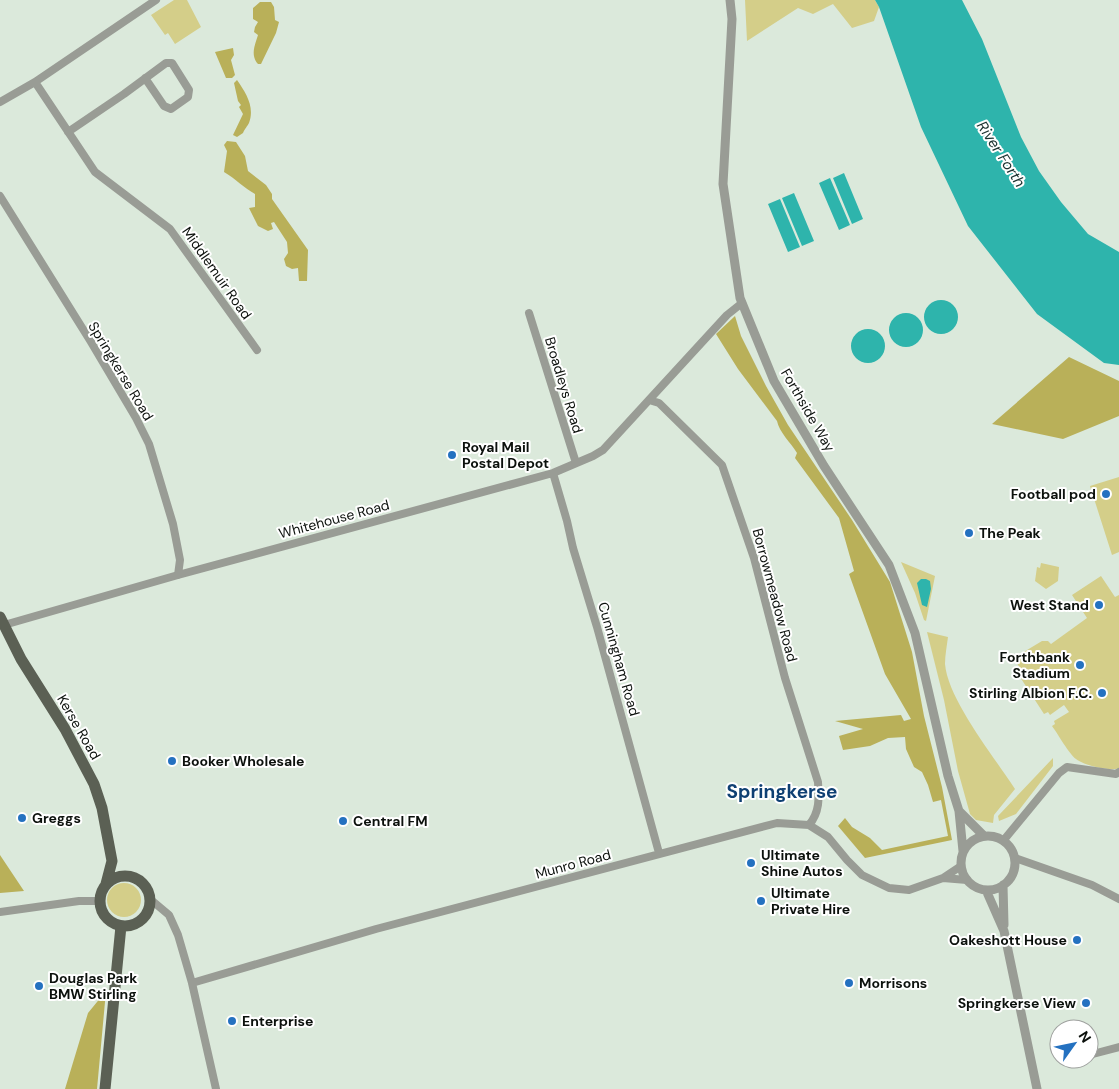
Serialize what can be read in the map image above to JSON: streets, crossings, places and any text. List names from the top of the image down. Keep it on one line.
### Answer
{"streets":{"main road":["Kerse Road"],"street":["Middlemuir Road","Springkerse Road","Broadleys Road","Forthside Way","Whitehouse Road","Borrowmeadow Road","Cunningham Road","Munro Road"]},"crossings":[["Springkerse Road","Whitehouse Road"],["Broadleys Road","Whitehouse Road"],["Forthside Way","Whitehouse Road"],["Whitehouse Road","Borrowmeadow Road"],["Whitehouse Road","Cunningham Road"],["Whitehouse Road","Kerse Road"],["Borrowmeadow Road","Munro Road"],["Cunningham Road","Munro Road"]],"districts":["Springkerse"],"water":["River Forth"],"places":["Royal Mail Postal Depot","Football pod","The Peak","West Stand","Forthbank Stadium","Stirling Albion F.C.","Booker Wholesale","Greggs","Central FM","Ultimate Shine Autos","Ultimate Private Hire","Oakeshott House","Morrisons","Douglas Park BMW Stirling","Springkerse View","Enterprise"],"north":"top right"}
